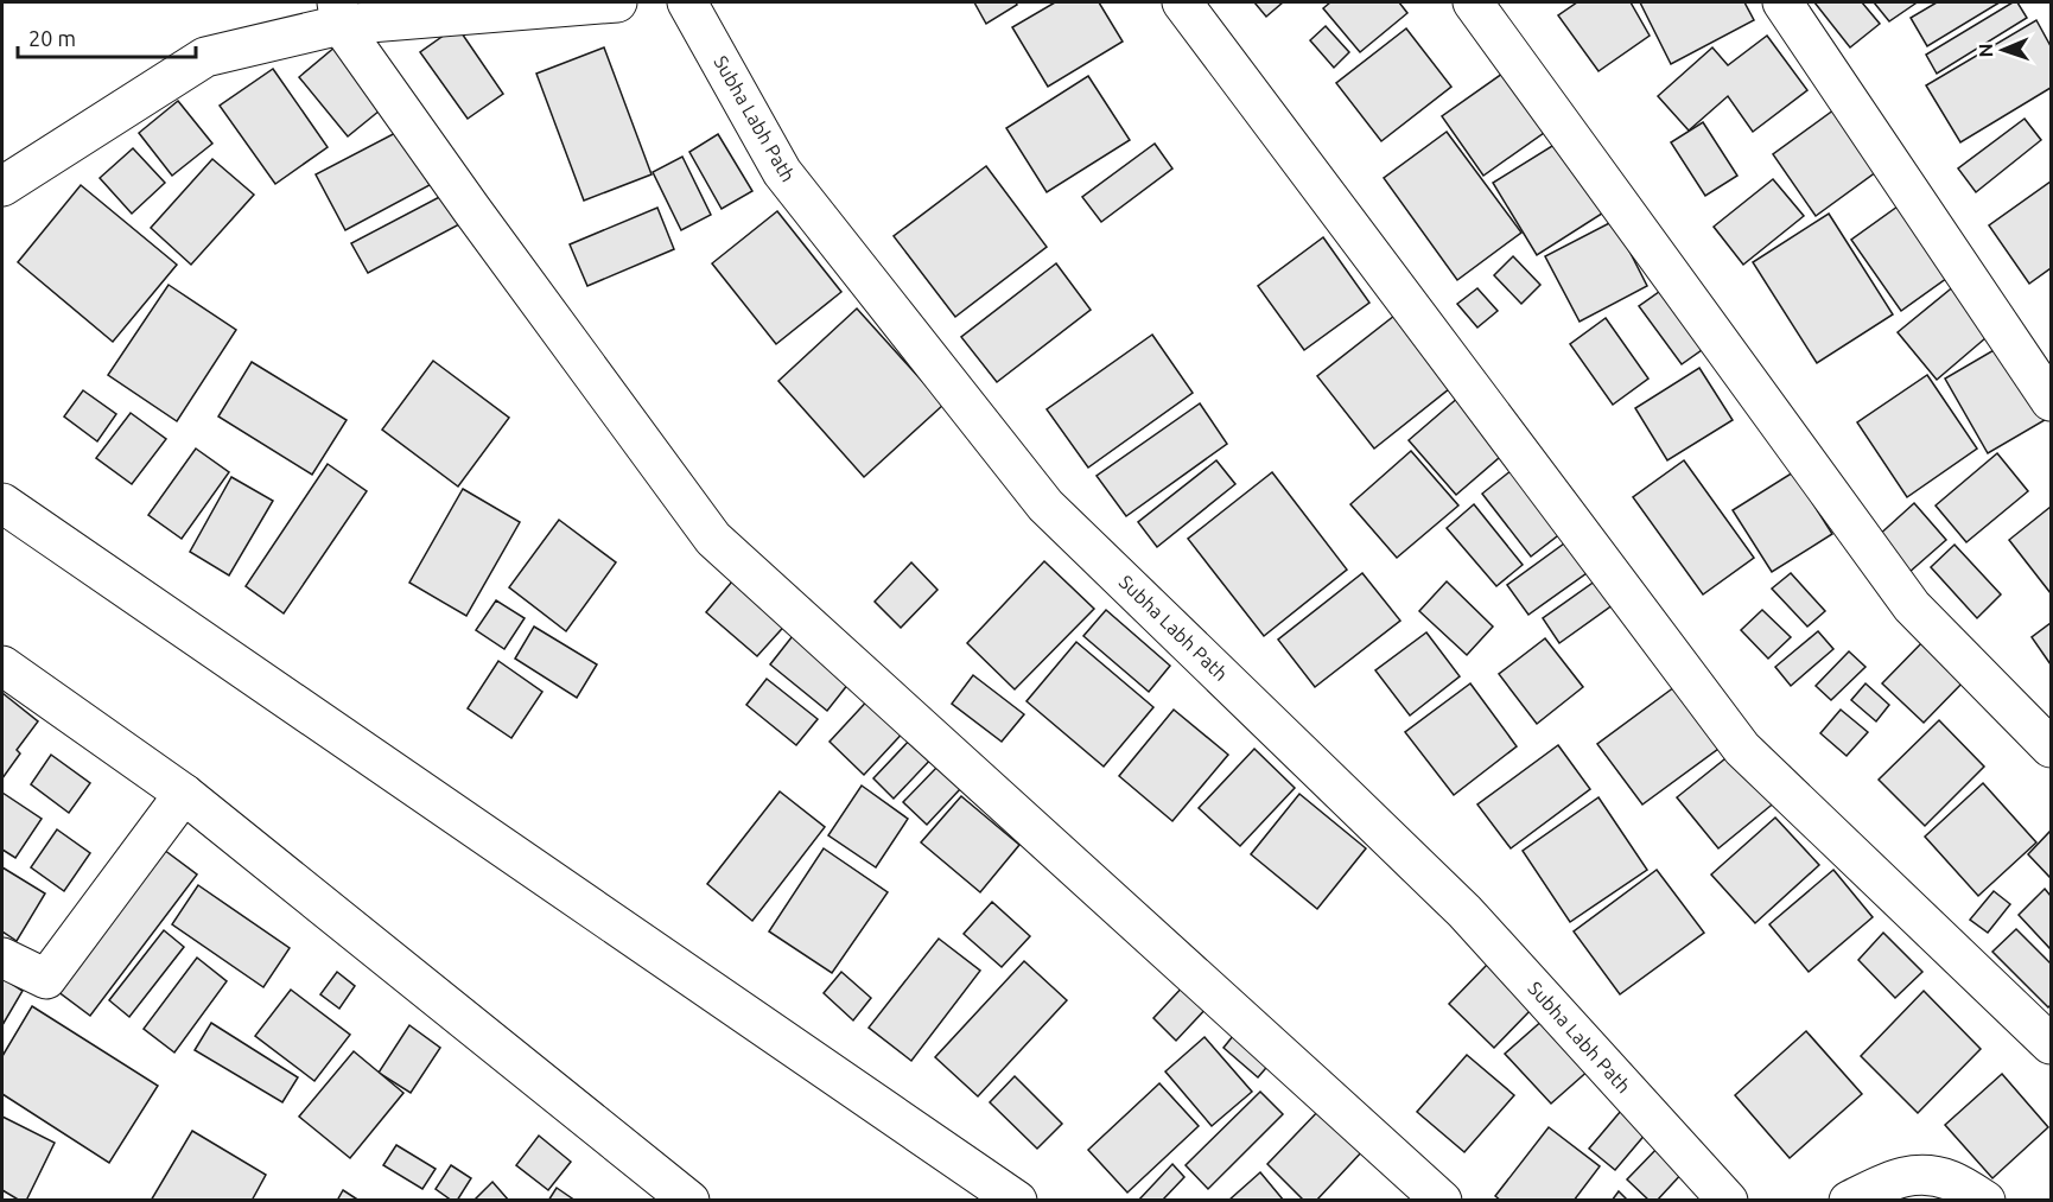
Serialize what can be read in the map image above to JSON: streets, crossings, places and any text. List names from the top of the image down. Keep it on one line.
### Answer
{"streets":{"street":["Subha Labh Path"]},"scale_bar":"20 m","north":"left"}
